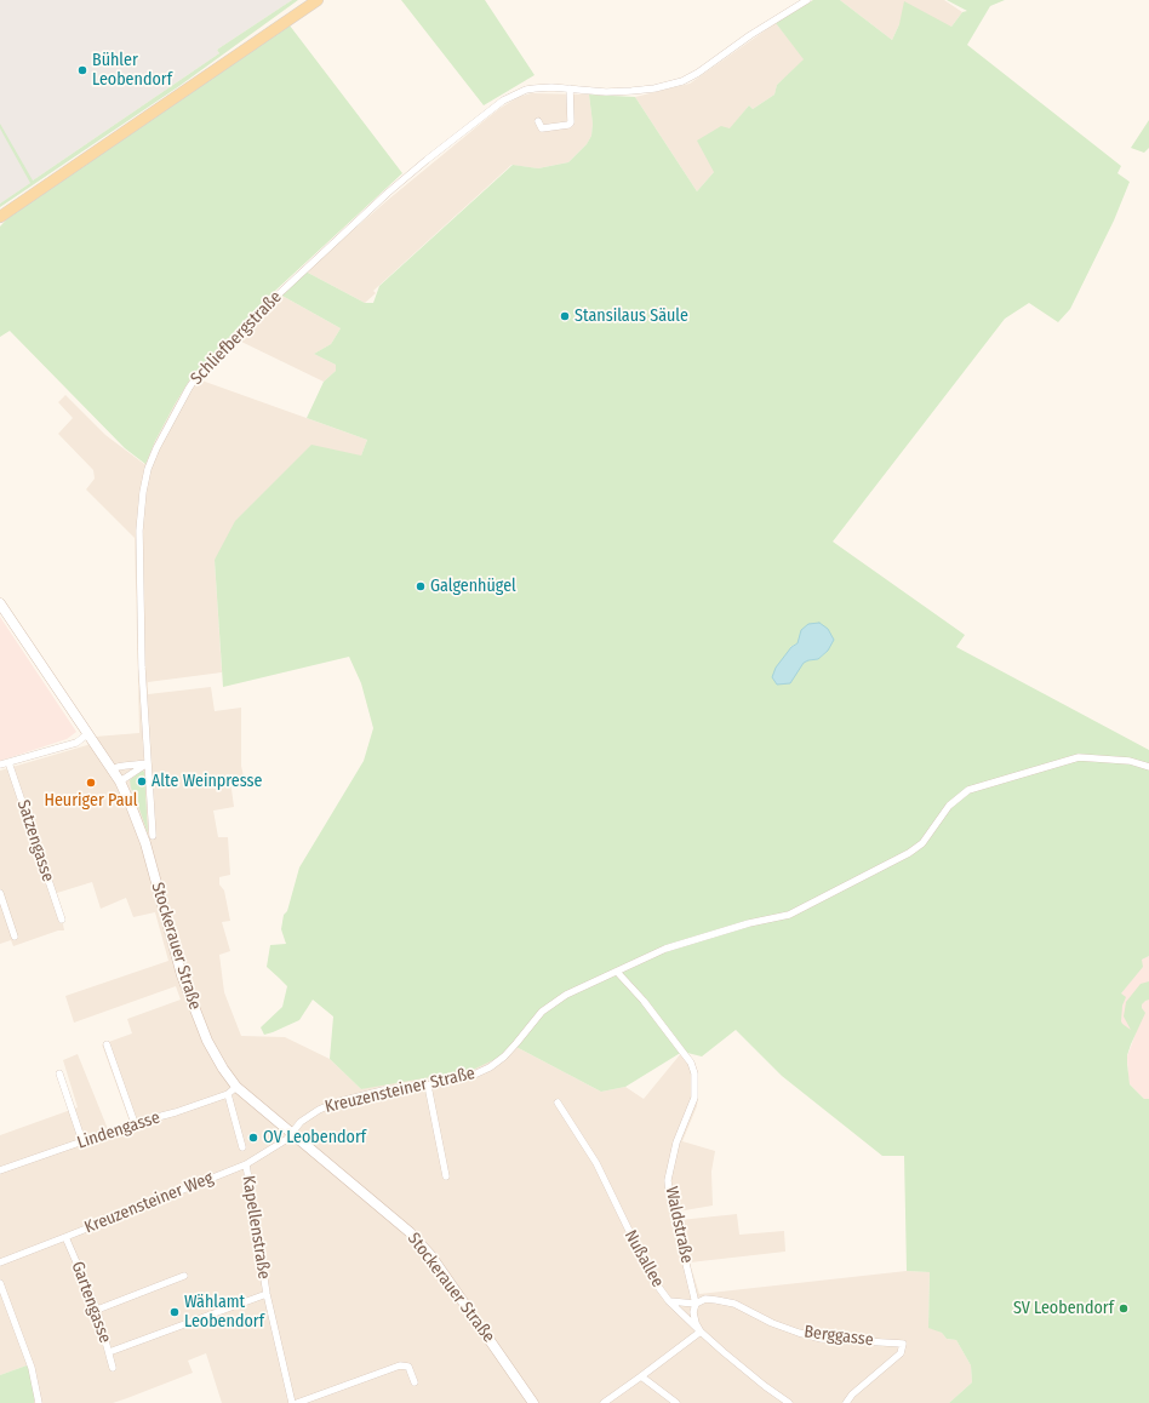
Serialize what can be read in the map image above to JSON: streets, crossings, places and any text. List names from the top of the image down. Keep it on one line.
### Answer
{"streets":{"street":["Schliefbergstraße","Satzengasse","Stockerauer Straße","Kreuzensteiner Straße","Lindengasse","Kreuzensteiner Weg","Waldstraße","Kapellenstraße","Nußallee","Gartengasse","Berggasse"]},"crossings":[["Stockerauer Straße","Kreuzensteiner Straße"],["Stockerauer Straße","Lindengasse"],["Stockerauer Straße","Kreuzensteiner Weg"],["Kreuzensteiner Straße","Kreuzensteiner Weg"],["Kreuzensteiner Straße","Waldstraße"],["Kreuzensteiner Weg","Kapellenstraße"],["Kreuzensteiner Weg","Gartengasse"],["Waldstraße","Berggasse"],["Nußallee","Berggasse"]],"places":["Bühler Leobendorf","Stansilaus Säule","Galgenhügel","Alte Weinpresse","Heuriger Paul","OV Leobendorf","SV Leobendorf","Wählamt Leobendorf"]}
